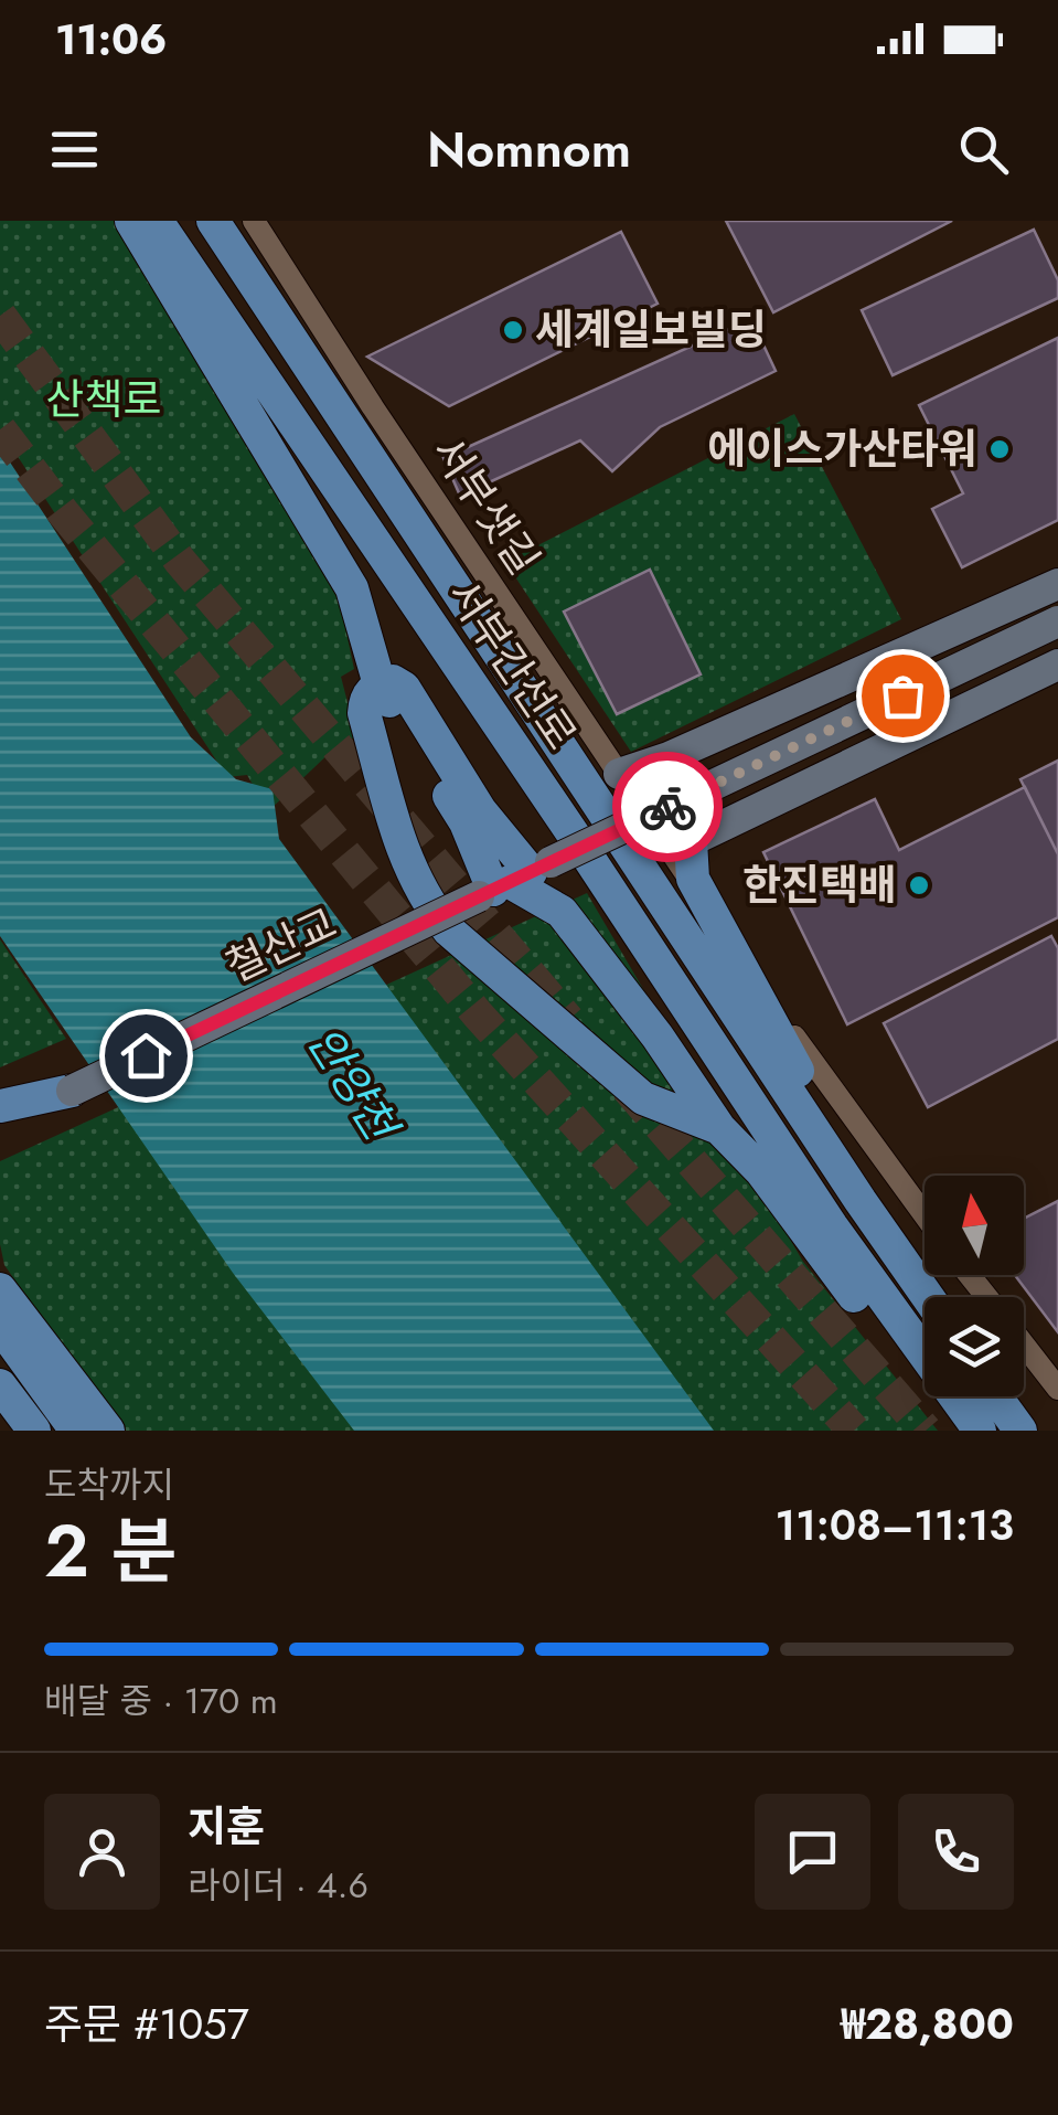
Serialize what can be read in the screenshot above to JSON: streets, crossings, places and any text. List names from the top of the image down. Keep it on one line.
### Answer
{"streets":{"main road":["서부간선로","철산교"],"street":["서부샛길"]},"water":["안양천"],"parks":["산책로"],"places":["세계일보빌딩","에이스가산타워","한진택배"],"north":"top","page":{"status":"11:06","header":"Nomnom","heading":["2 분","도착까지","11:08–11:13"],"panel":["지훈","라이더 · 4.6","주문 #1057","₩28,800"],"bar":"배달 중 · 170 m"}}
